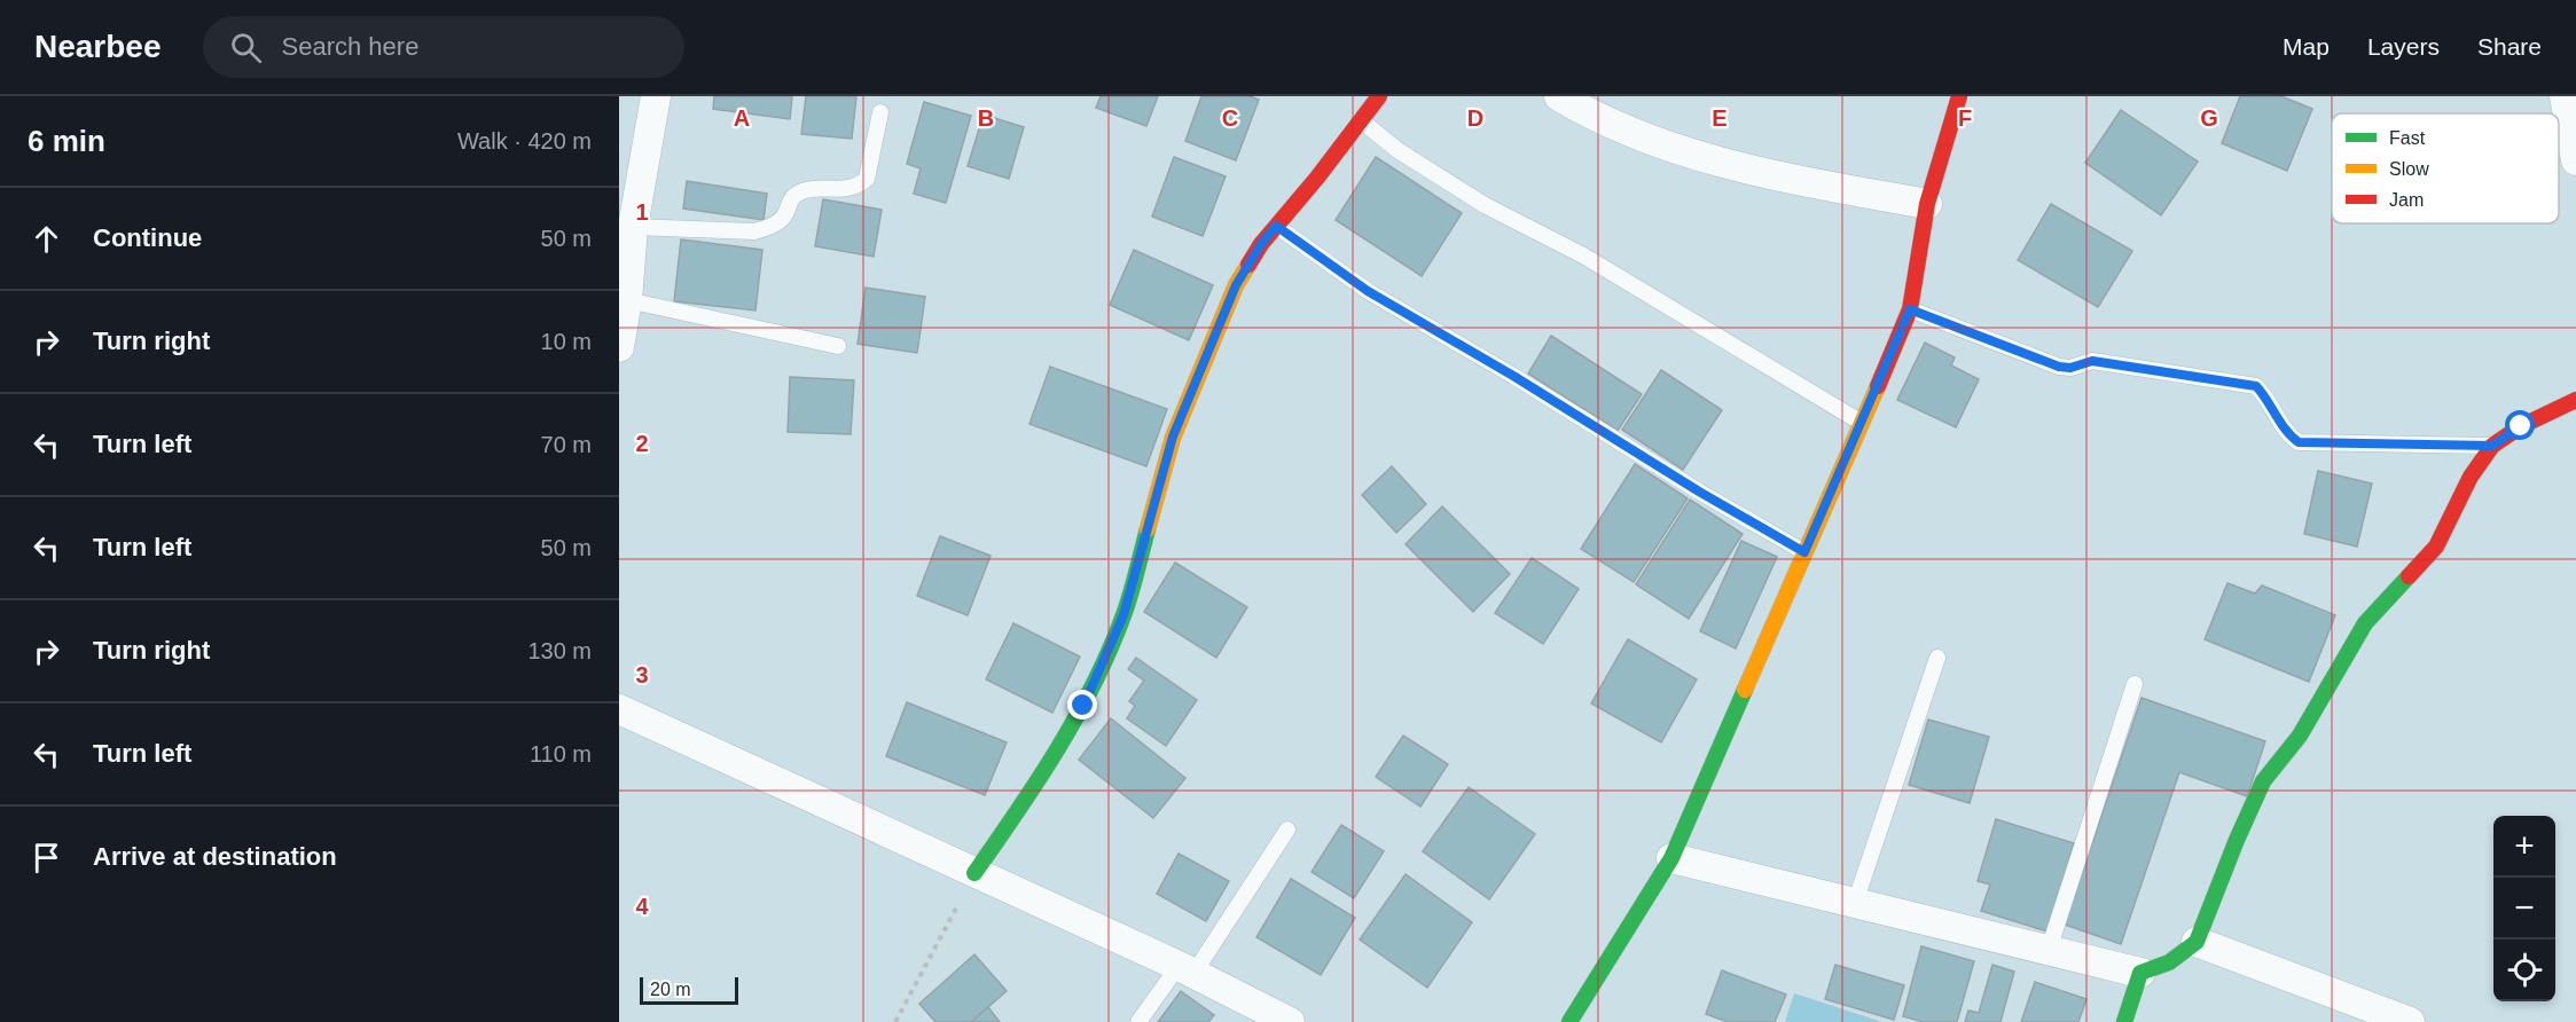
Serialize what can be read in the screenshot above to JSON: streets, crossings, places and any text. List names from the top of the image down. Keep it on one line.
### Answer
{"legend":["Fast","Slow","Jam"],"scale_bar":"20 m","page":{"header":"Nearbee","search":"Search here","nav":["Map","Layers","Share"],"heading":["6 min","Walk · 420 m"],"list":[["Continue","50 m"],["Turn right","10 m"],["Turn left","70 m"],["Turn left","50 m"],["Turn right","130 m"],["Turn left","110 m"],"Arrive at destination"],"map_buttons":["+","−"],"scale":"20 m"},"grid":{"columns":["A","B","C","D","E","F","G"],"rows":["1","2","3","4"]}}
